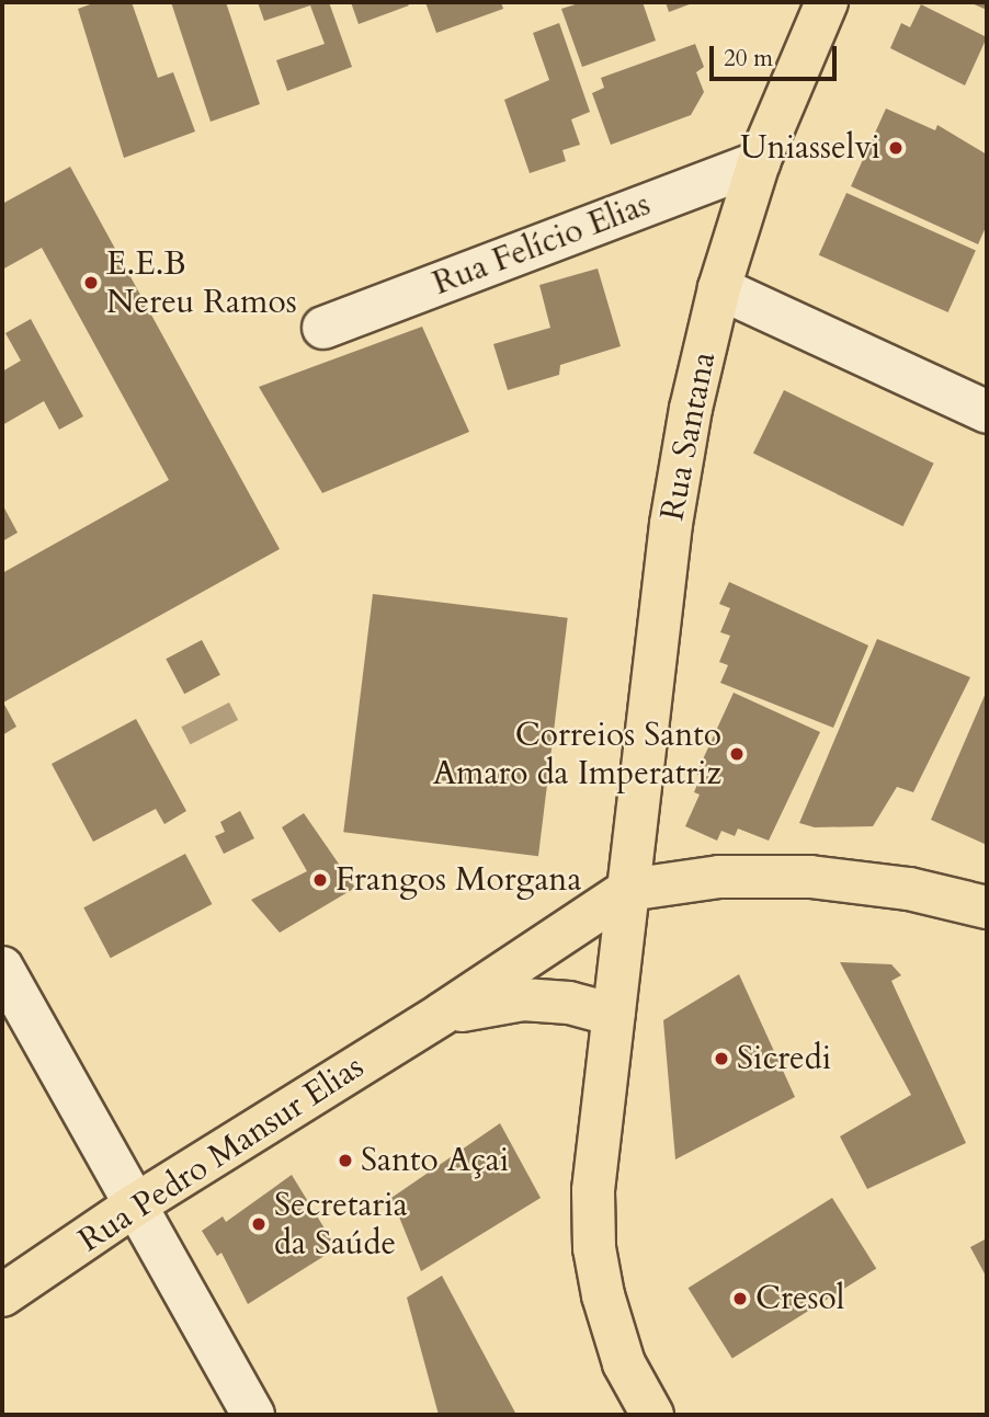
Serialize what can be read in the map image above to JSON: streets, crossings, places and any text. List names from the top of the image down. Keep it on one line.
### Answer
{"streets":{"main road":["Rua Santana","Rua Pedro Mansur Elias"],"street":["Rua Felício Elias"]},"crossings":[["Rua Felício Elias","Rua Santana"],["Rua Santana","Rua Pedro Mansur Elias"]],"places":["Uniasselvi","E.E.B Nereu Ramos","Correios Santo Amaro da Imperatriz","Frangos Morgana","Sicredi","Santo Açai","Secretaria da Saúde","Cresol"],"scale_bar":"20 m"}
